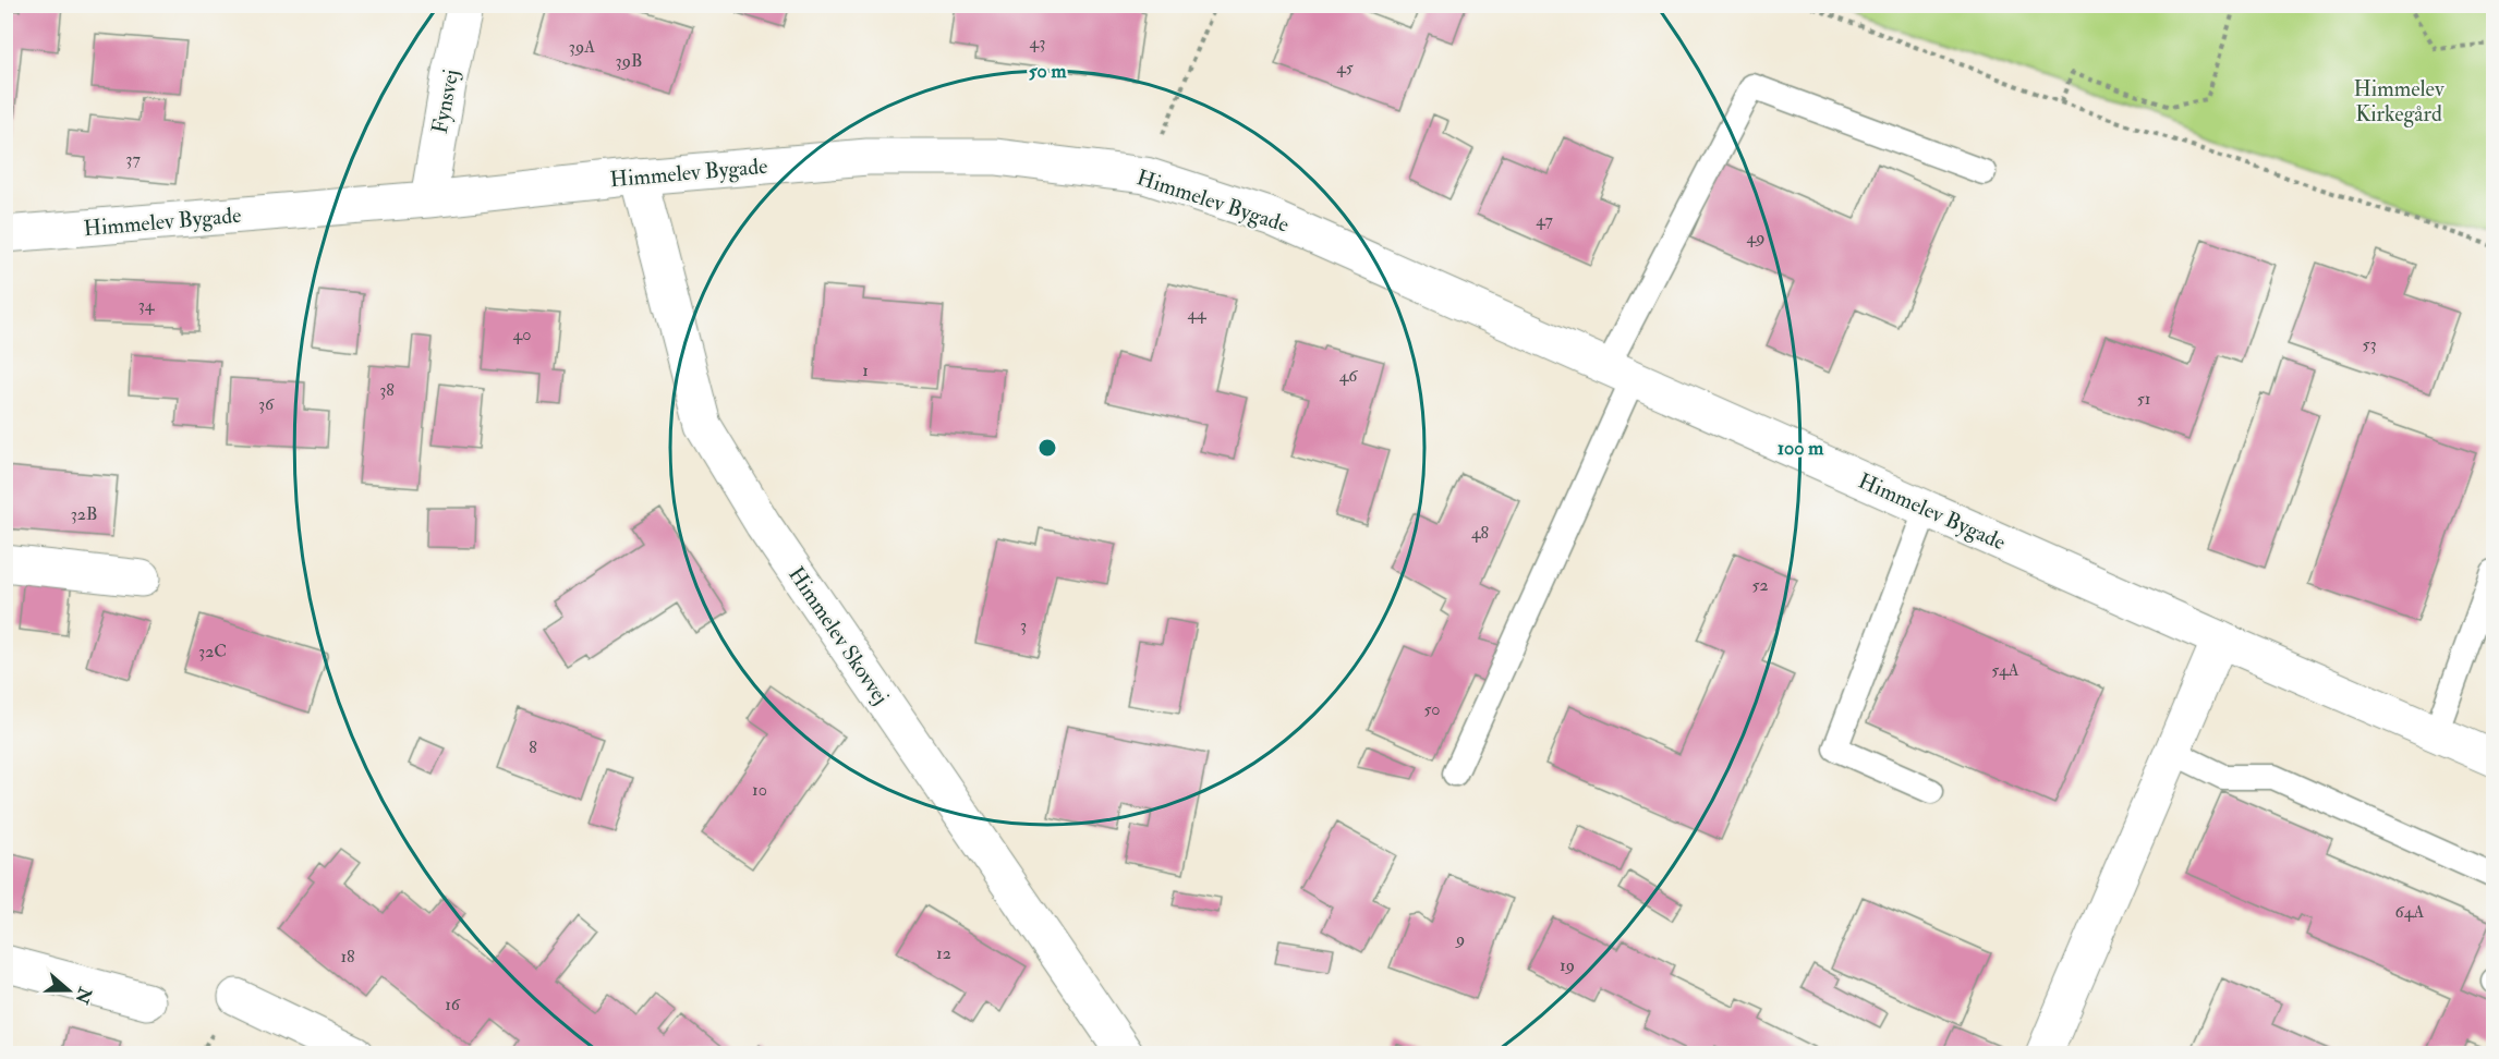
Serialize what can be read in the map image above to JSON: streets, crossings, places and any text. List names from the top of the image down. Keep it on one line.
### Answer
{"streets":{"street":["Fynsvej","Himmelev Bygade","Himmelev Skovvej"]},"crossings":[["Fynsvej","Himmelev Bygade"],["Himmelev Bygade","Himmelev Skovvej"]],"parks":["Himmelev Kirkegård"],"house_numbers":["43","39A","39B","45","37","47","49","34","44","40","53","1","46","38","51","36","32B","48","52","3","32C","54A","50","8","10","64A","9","12","18","19","16"],"north":"right","rings":["50 m","100 m"]}
